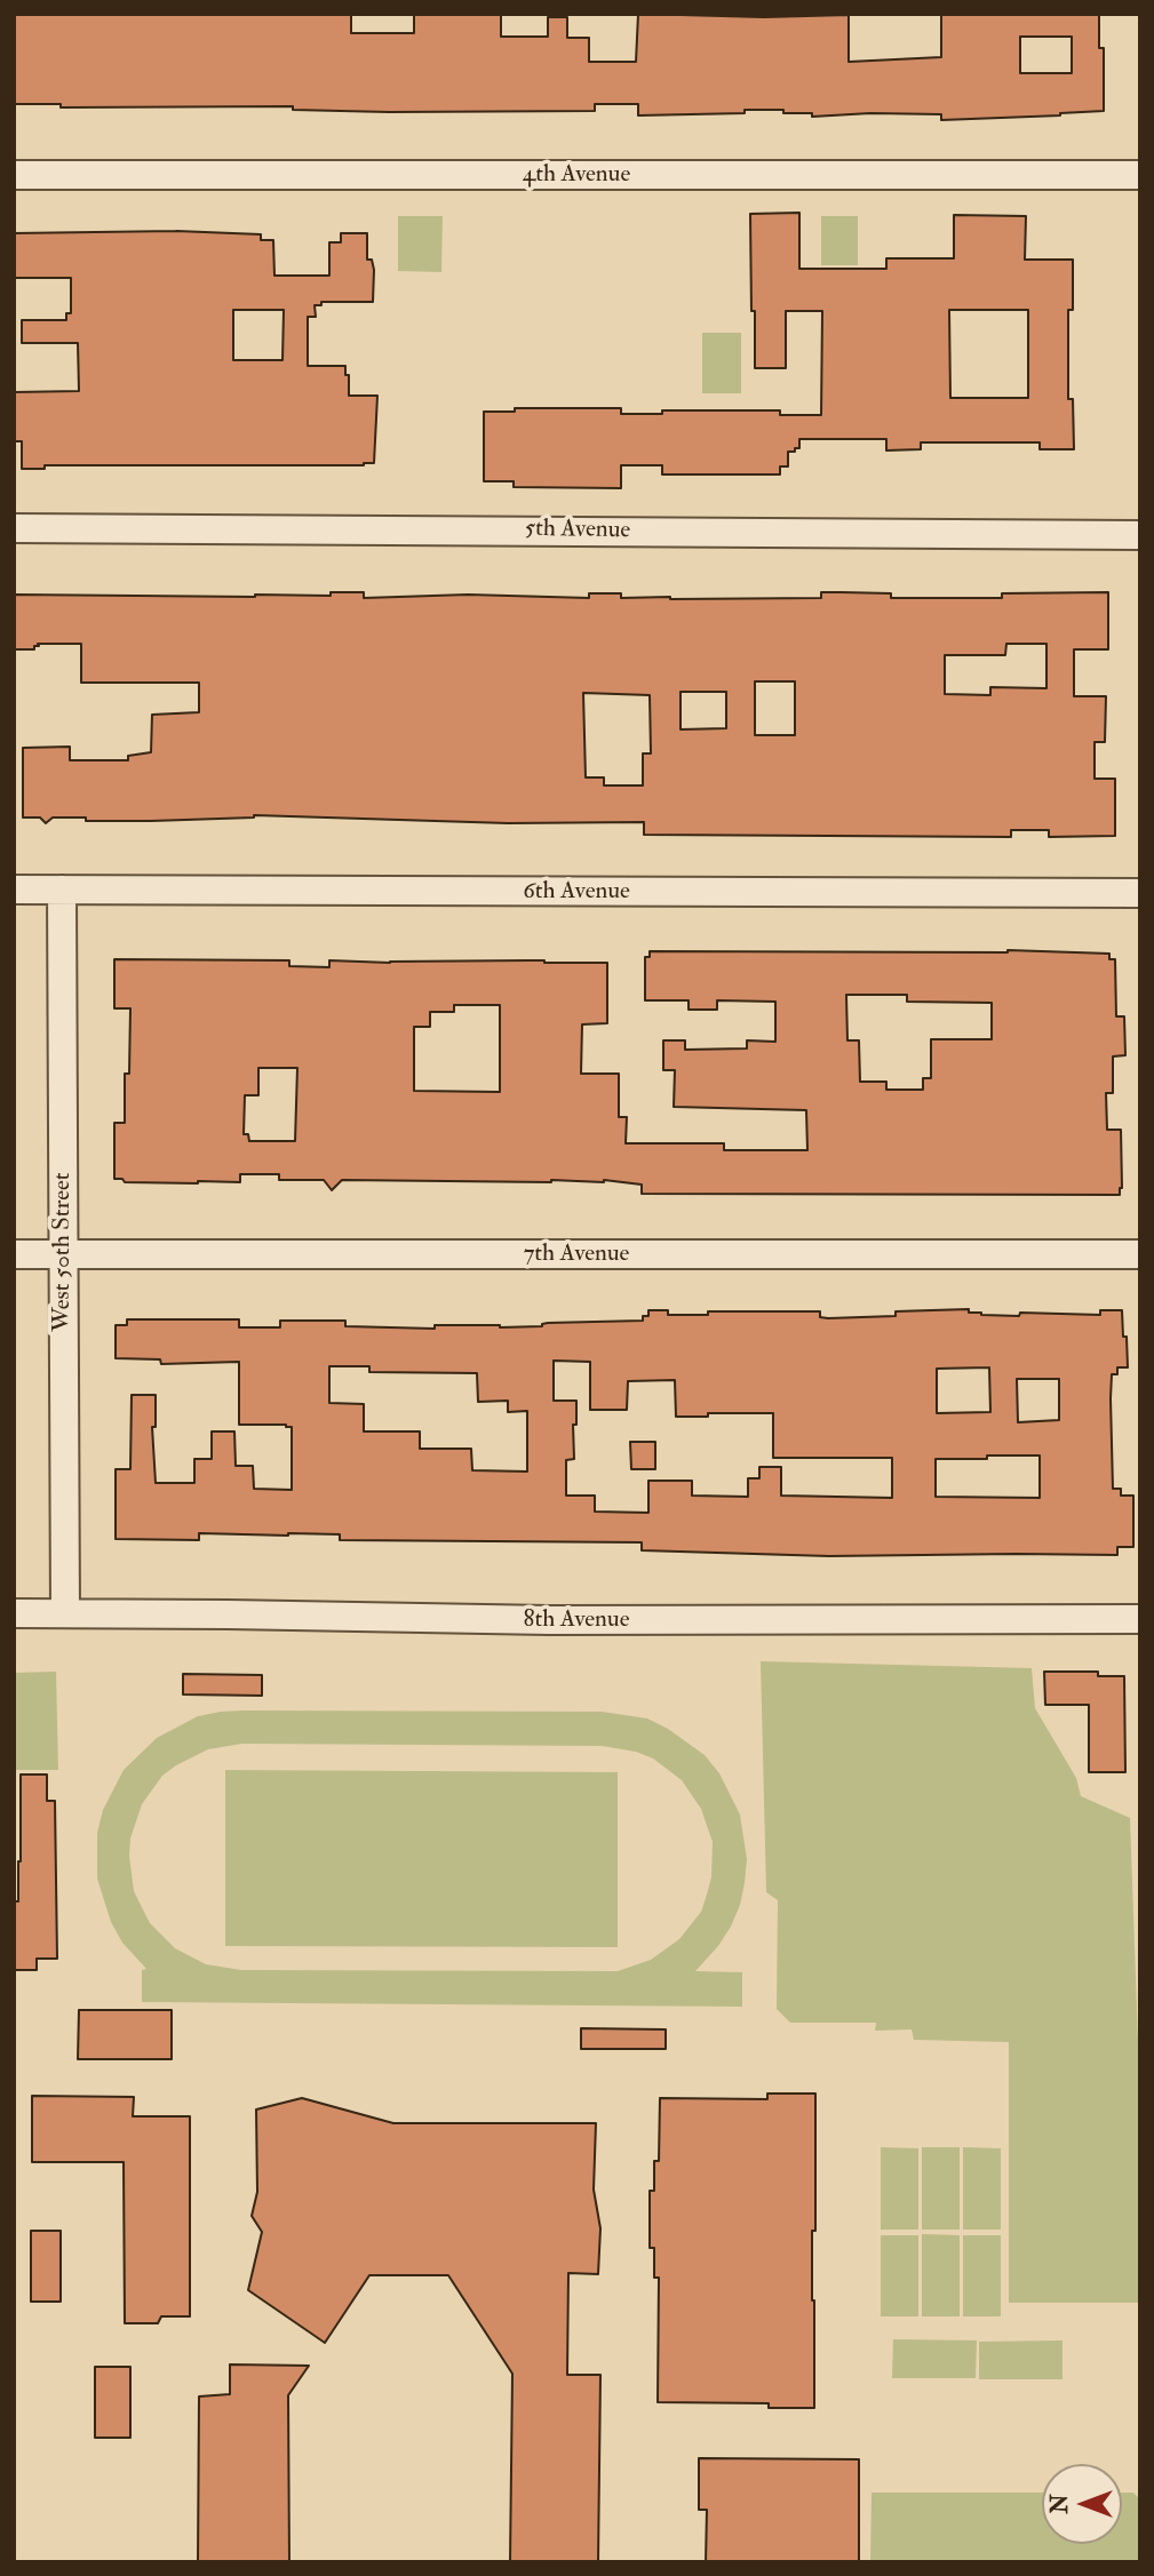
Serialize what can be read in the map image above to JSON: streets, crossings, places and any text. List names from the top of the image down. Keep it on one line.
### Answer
{"streets":{"street":["4th Avenue","5th Avenue","6th Avenue","West 50th Street","7th Avenue","8th Avenue"]},"crossings":[["6th Avenue","West 50th Street"],["West 50th Street","7th Avenue"],["West 50th Street","8th Avenue"]],"north":"left"}
